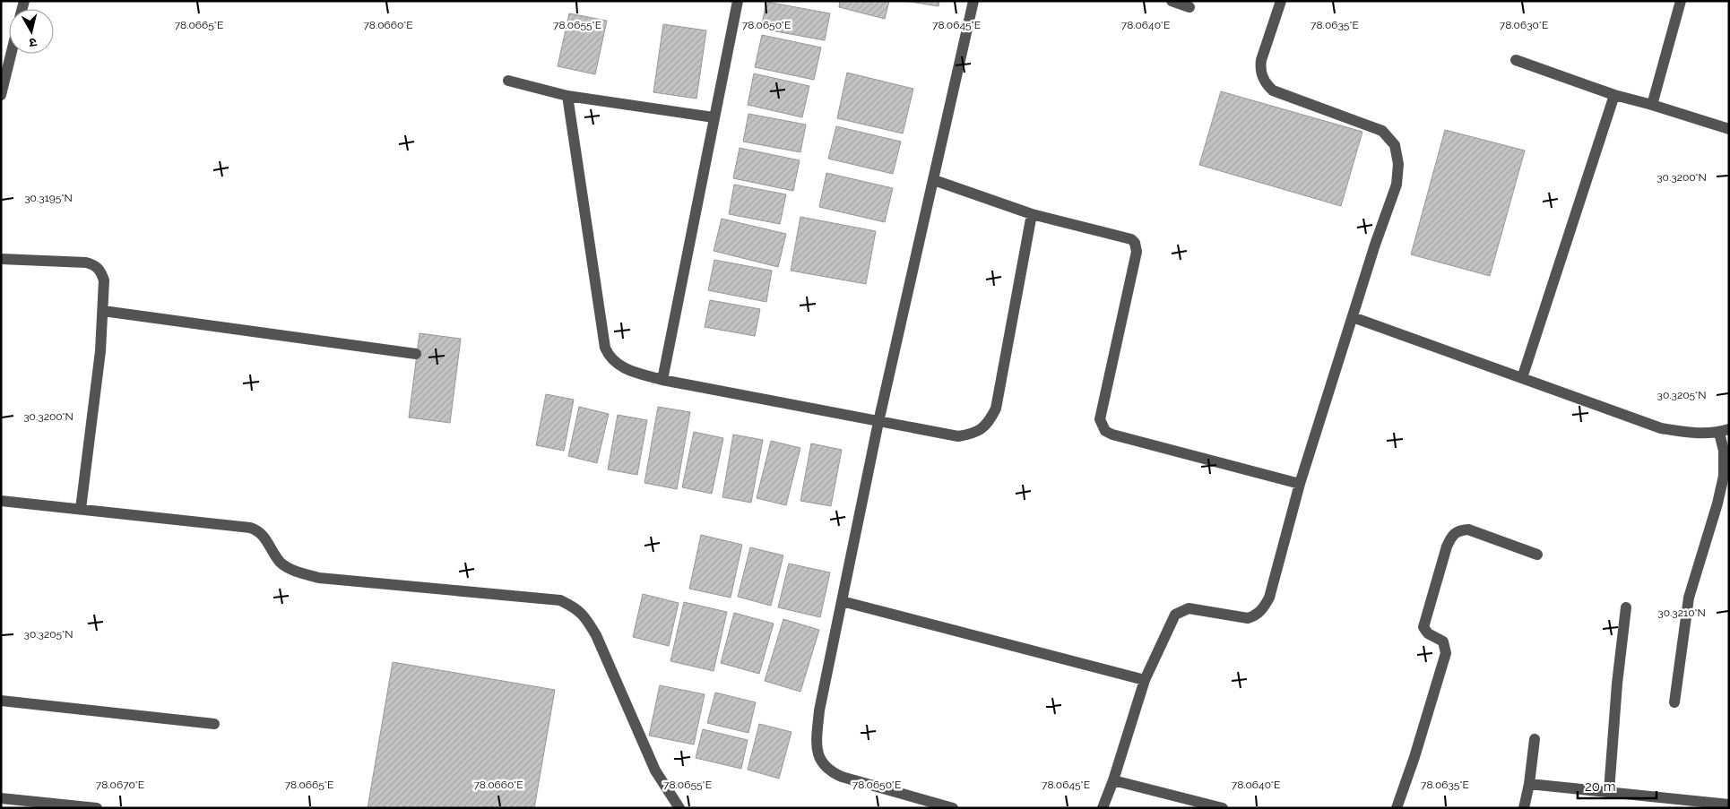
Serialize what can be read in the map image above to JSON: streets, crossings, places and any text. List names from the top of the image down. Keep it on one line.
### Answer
{"scale_bar":"20 m","north":"bottom","coordinates":["78.0665°E","78.0660°E","78.0655°E","78.0650°E","78.0645°E","78.0640°E","78.0635°E","78.0630°E","30.3200°N","30.3195°N","30.3205°N","30.3210°N","78.0670°E"]}
